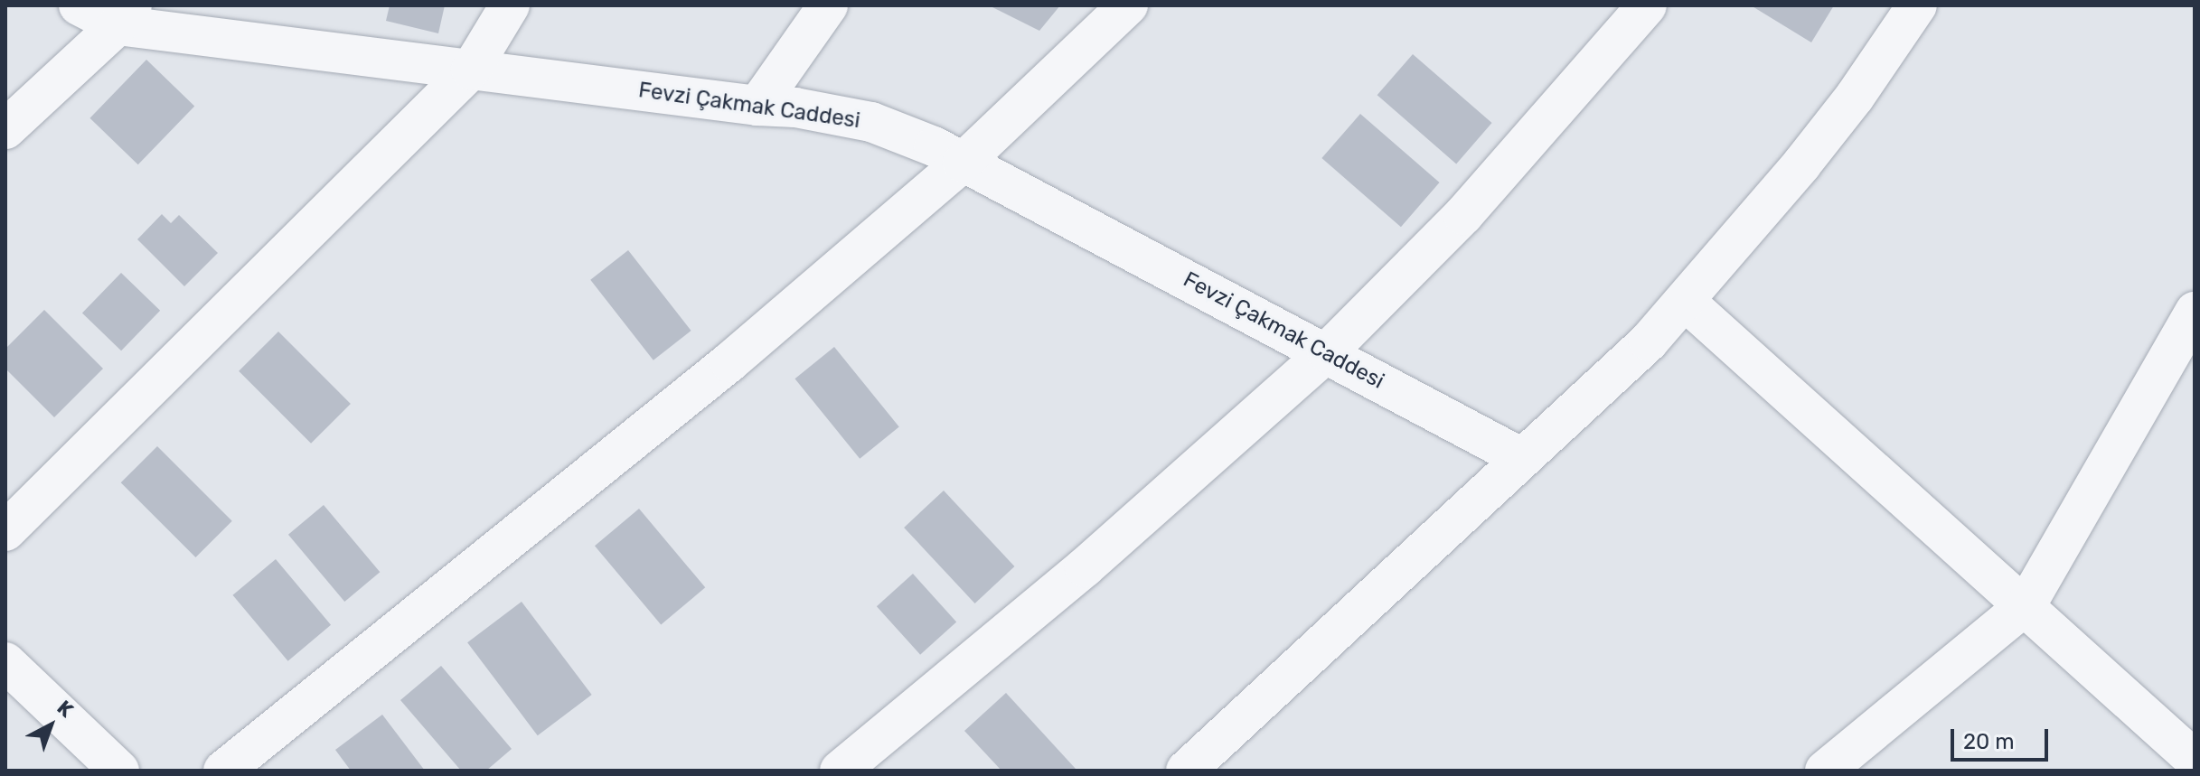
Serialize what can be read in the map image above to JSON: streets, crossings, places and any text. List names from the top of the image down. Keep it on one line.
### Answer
{"streets":{"street":["Fevzi Çakmak Caddesi"]},"scale_bar":"20 m","north":"top right"}
